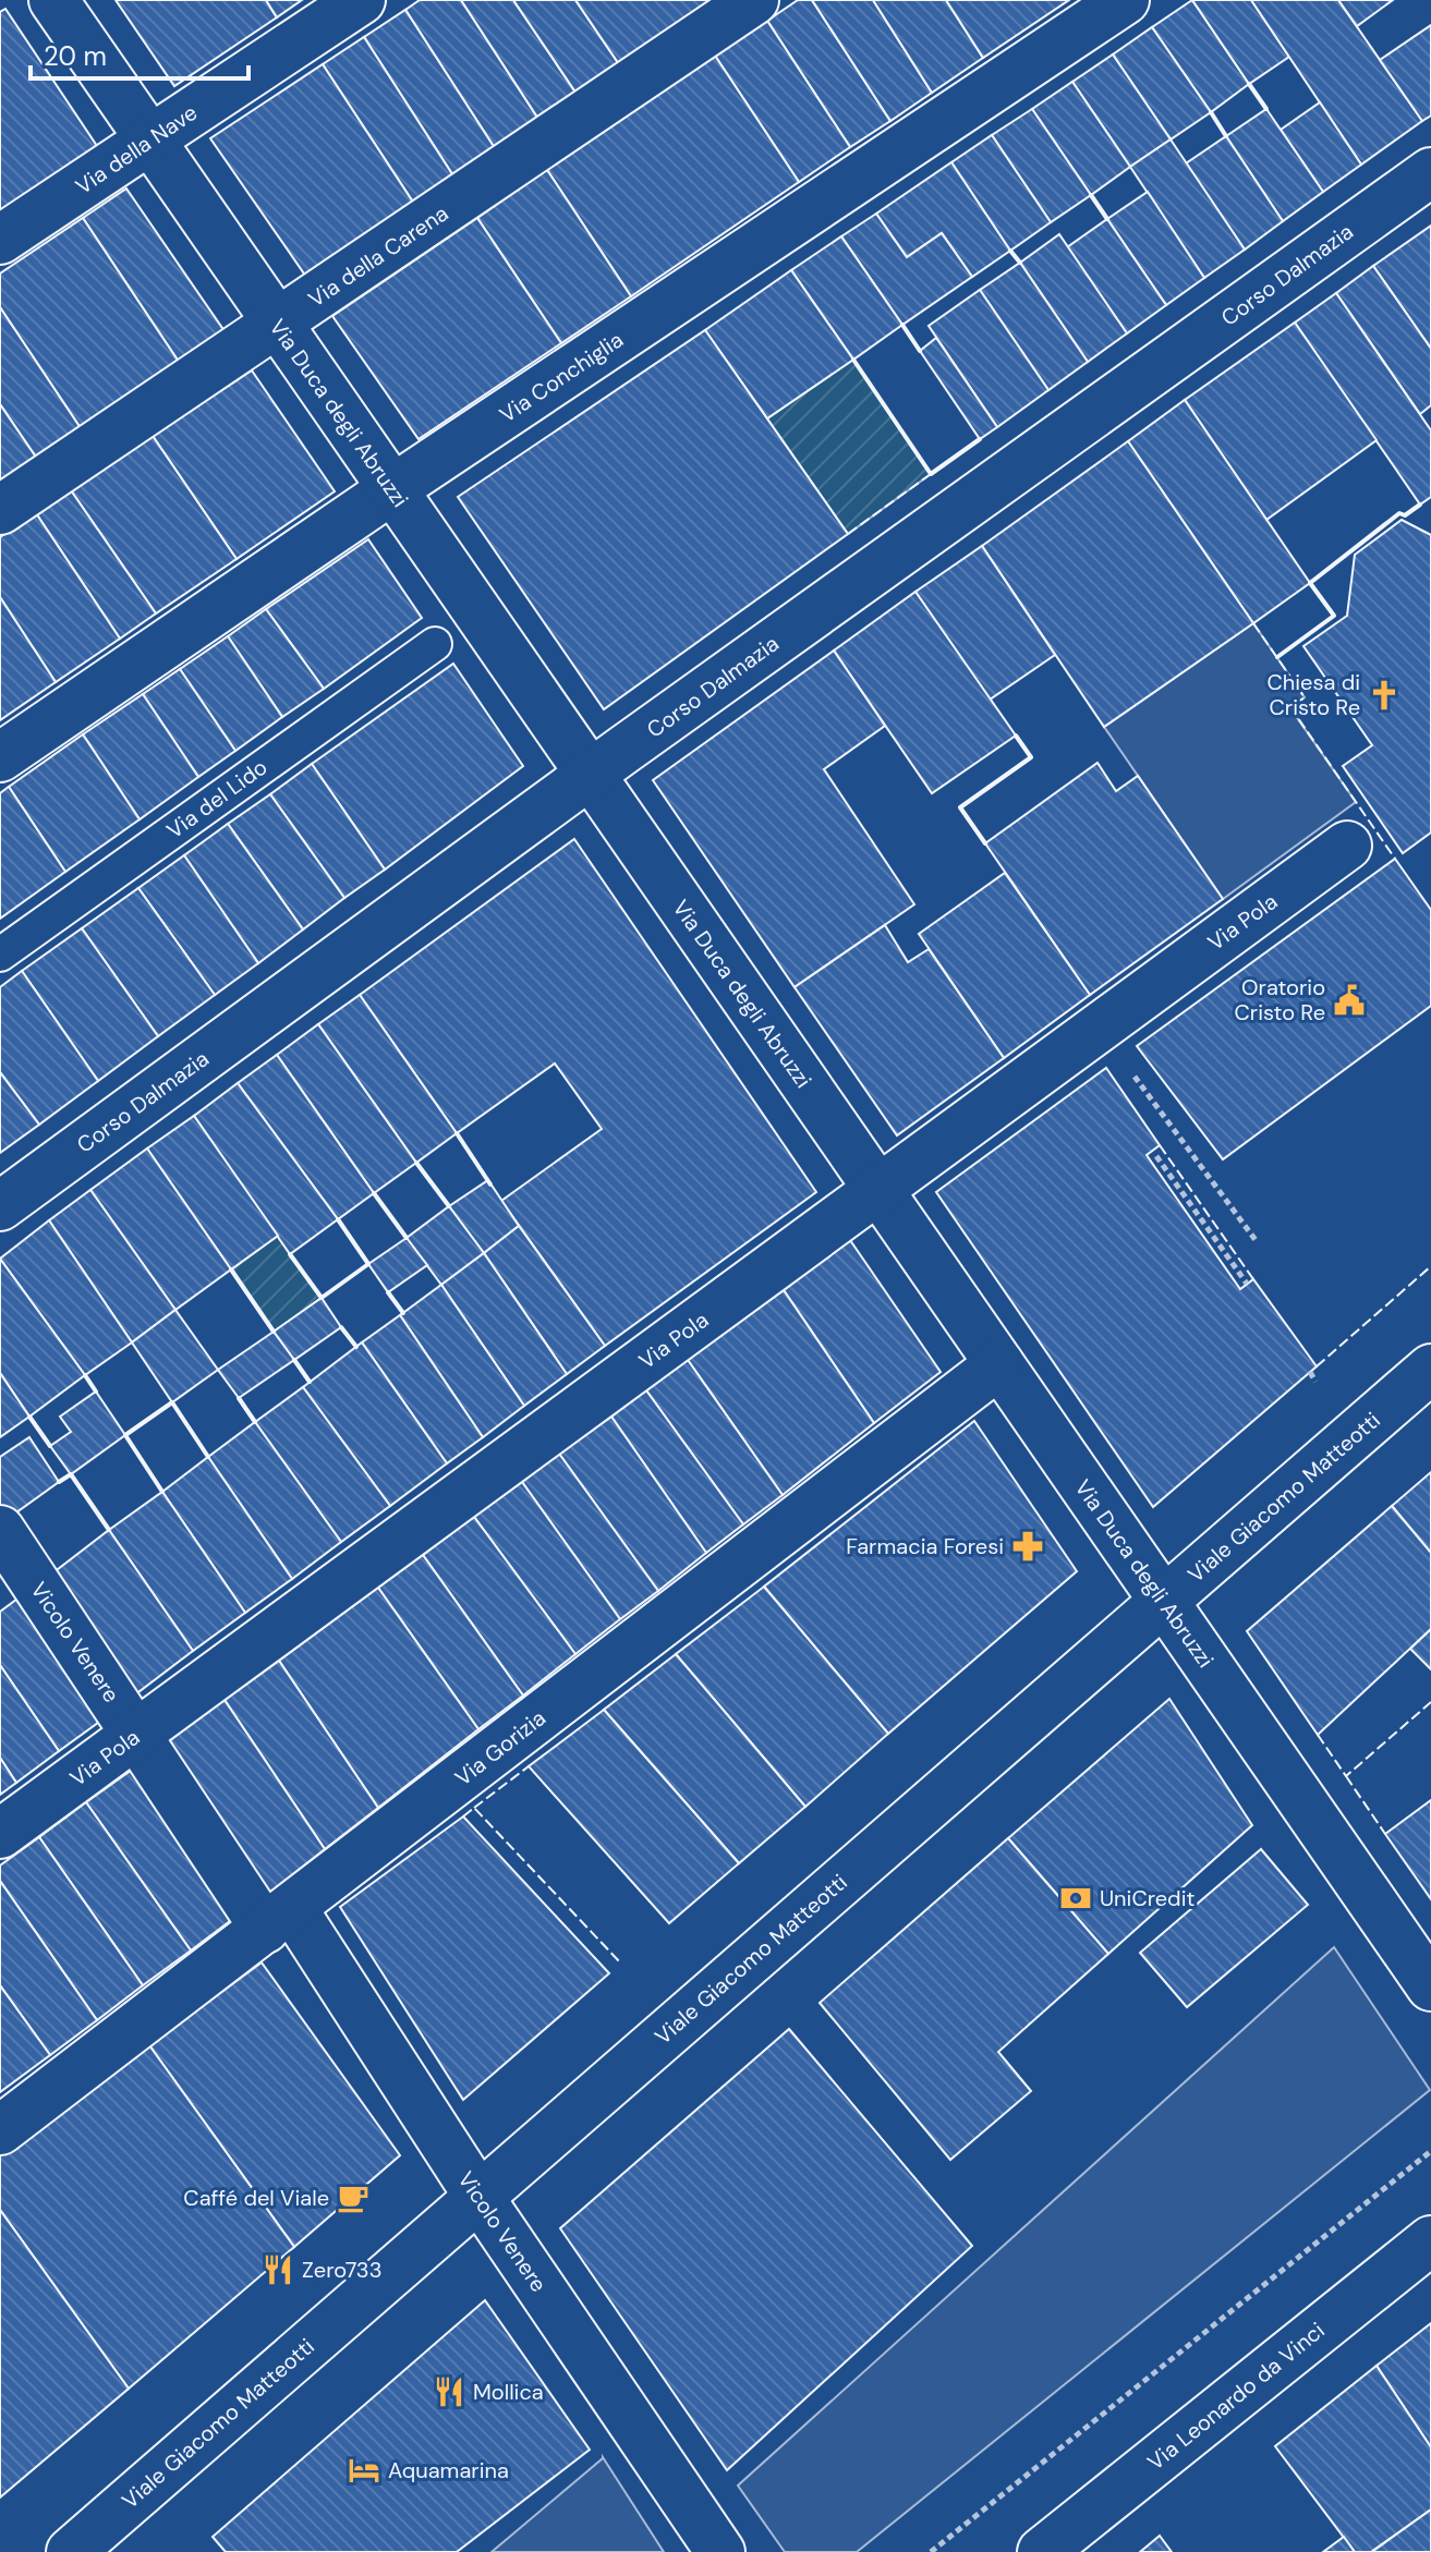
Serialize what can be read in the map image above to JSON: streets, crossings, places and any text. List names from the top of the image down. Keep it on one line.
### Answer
{"streets":{"street":["Via della Nave","Via della Carena","Corso Dalmazia","Via Conchiglia","Via Duca degli Abruzzi","Via Pola","Viale Giacomo Matteotti","Vicolo Venere","Via Gorizia","Via Leonardo da Vinci"],"lane":["Via del Lido"]},"crossings":[["Via della Nave","Via Duca degli Abruzzi"],["Via della Carena","Via Duca degli Abruzzi"],["Corso Dalmazia","Via Duca degli Abruzzi"],["Via Conchiglia","Via Duca degli Abruzzi"],["Via Duca degli Abruzzi","Via Pola"],["Via Duca degli Abruzzi","Viale Giacomo Matteotti"],["Via Duca degli Abruzzi","Via Gorizia"],["Via Pola","Vicolo Venere"],["Viale Giacomo Matteotti","Vicolo Venere"],["Vicolo Venere","Via Gorizia"]],"places":{"church":["Chiesa di Cristo Re"],"public building":["Oratorio Cristo Re"],"pharmacy":["Farmacia Foresi"],"bank":["UniCredit"],"cafe":["Caffé del Viale"],"restaurant":["Zero733","Mollica"],"hotel":["Aquamarina"]},"scale_bar":"20 m"}
